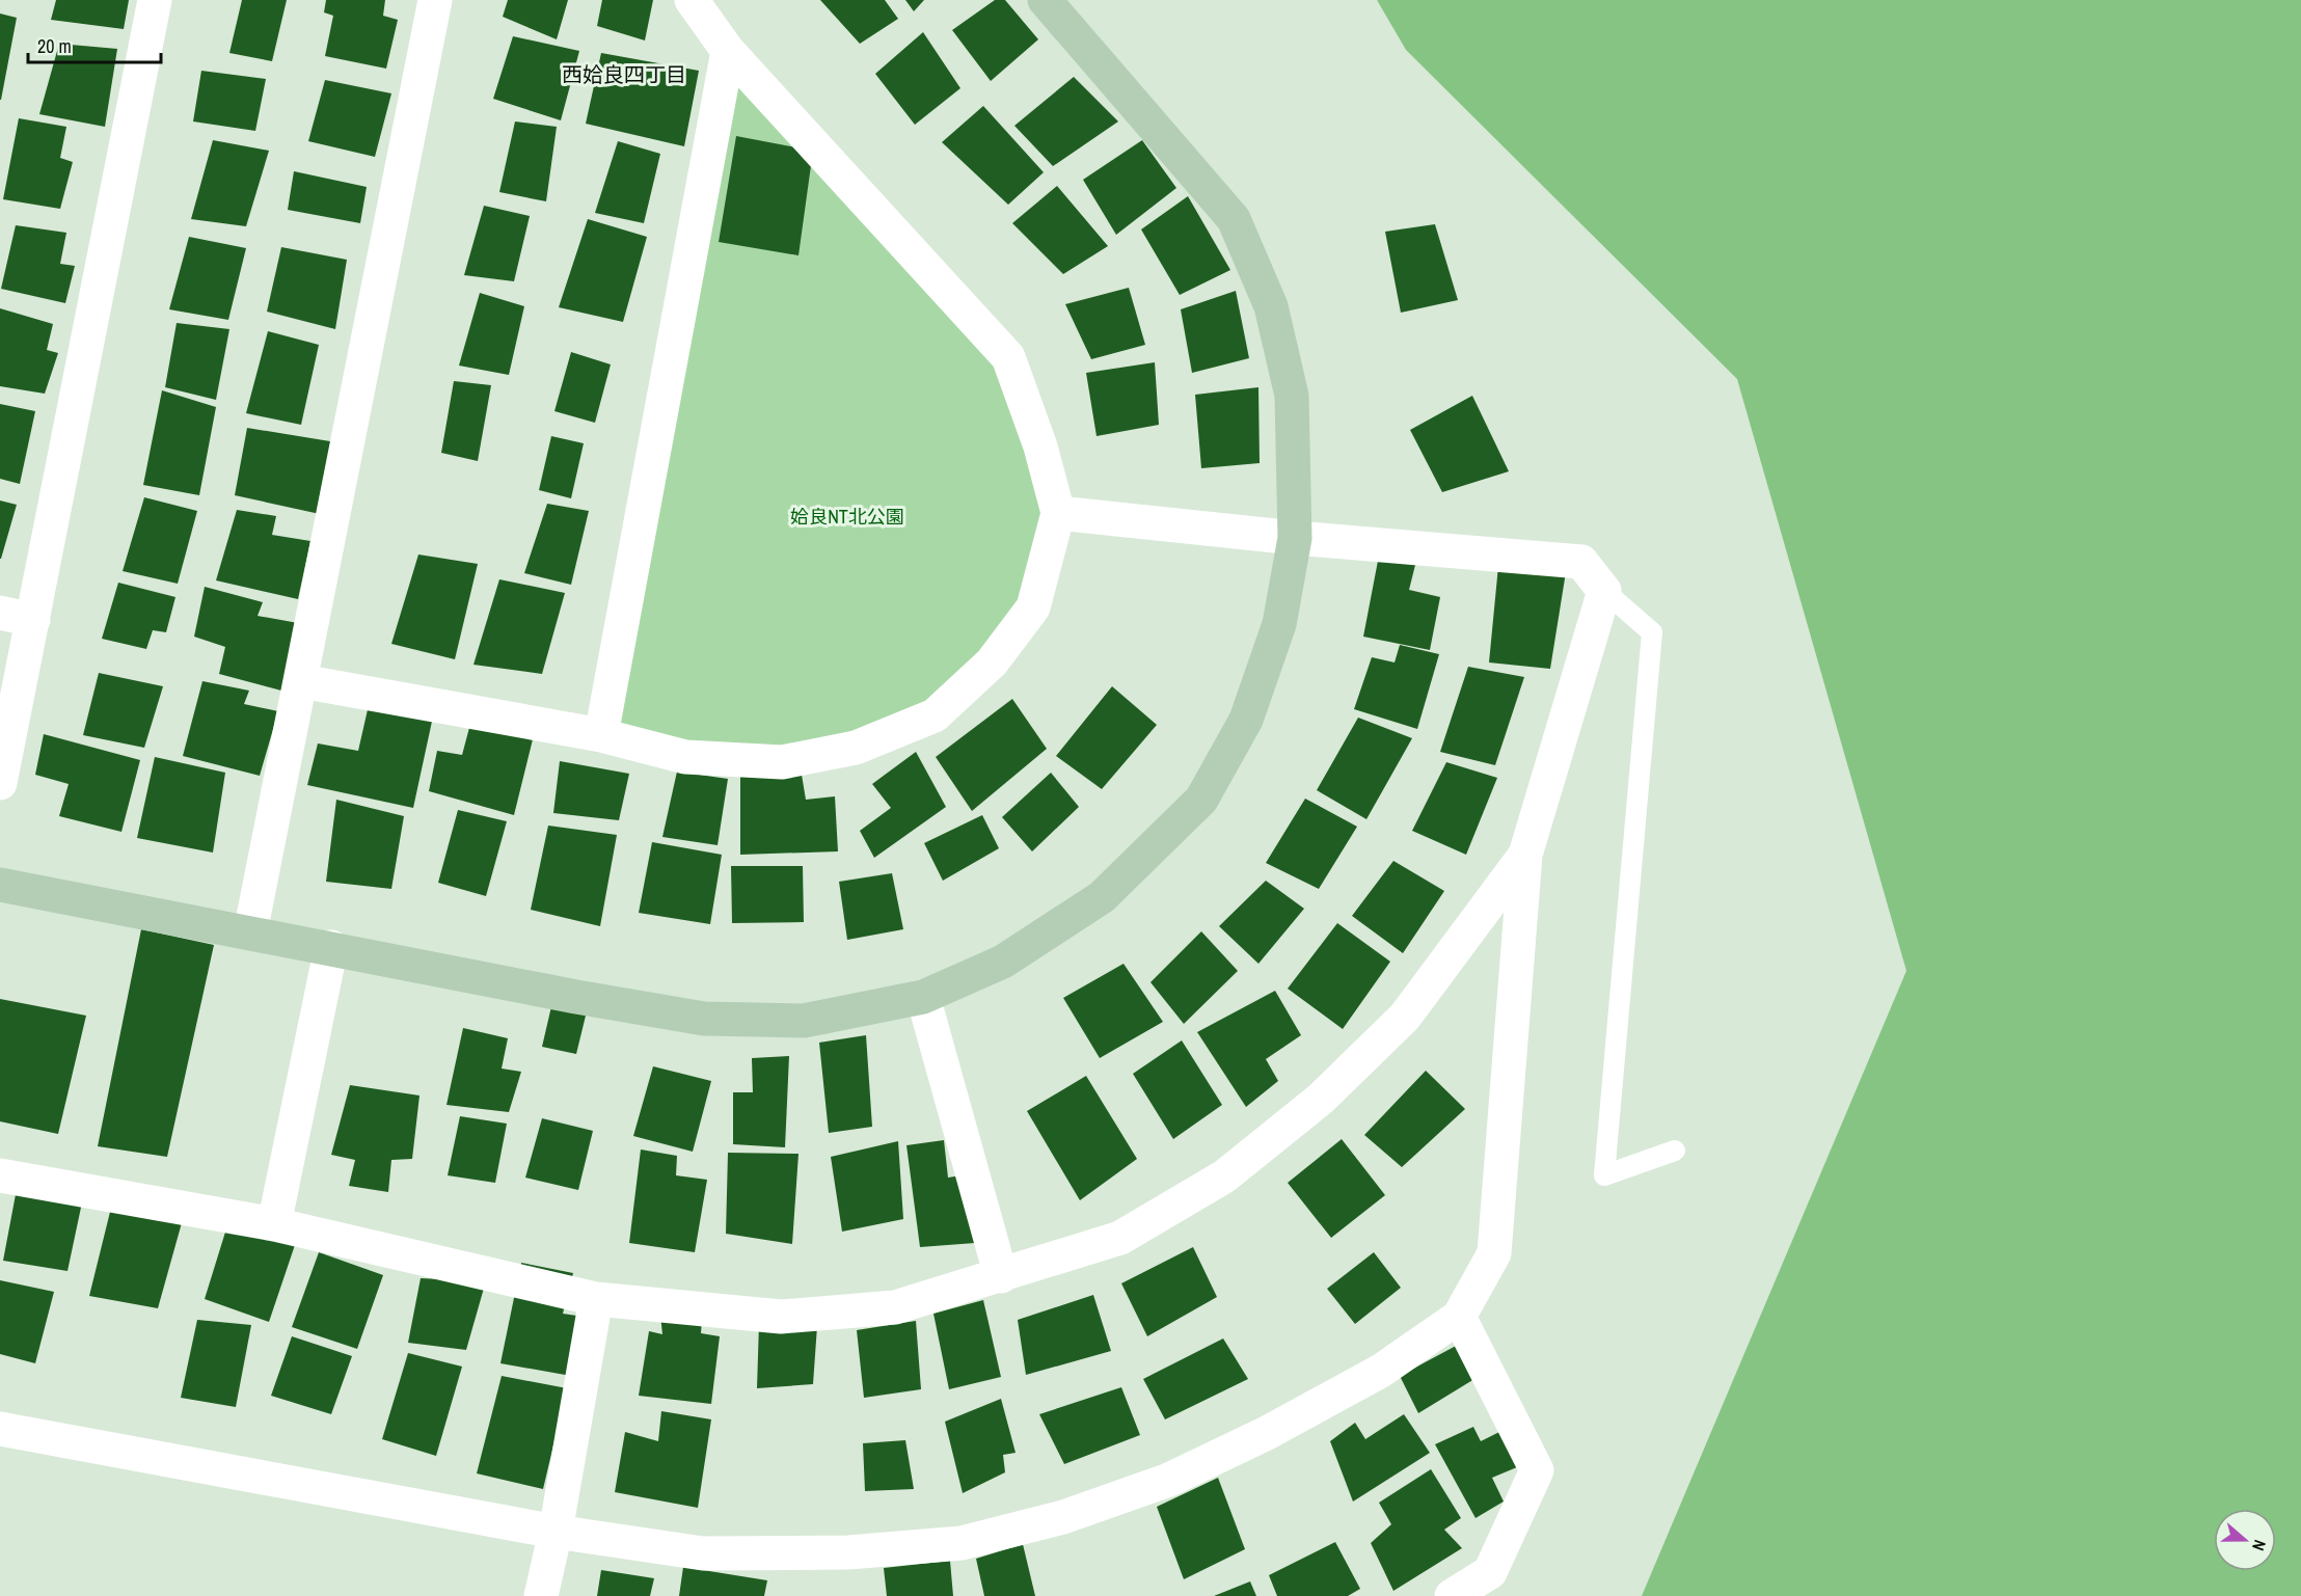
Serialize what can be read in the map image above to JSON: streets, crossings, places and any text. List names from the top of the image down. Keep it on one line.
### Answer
{"districts":["西姶良四丁目"],"parks":["姶良NT北公園"],"scale_bar":"20 m","north":"right"}
